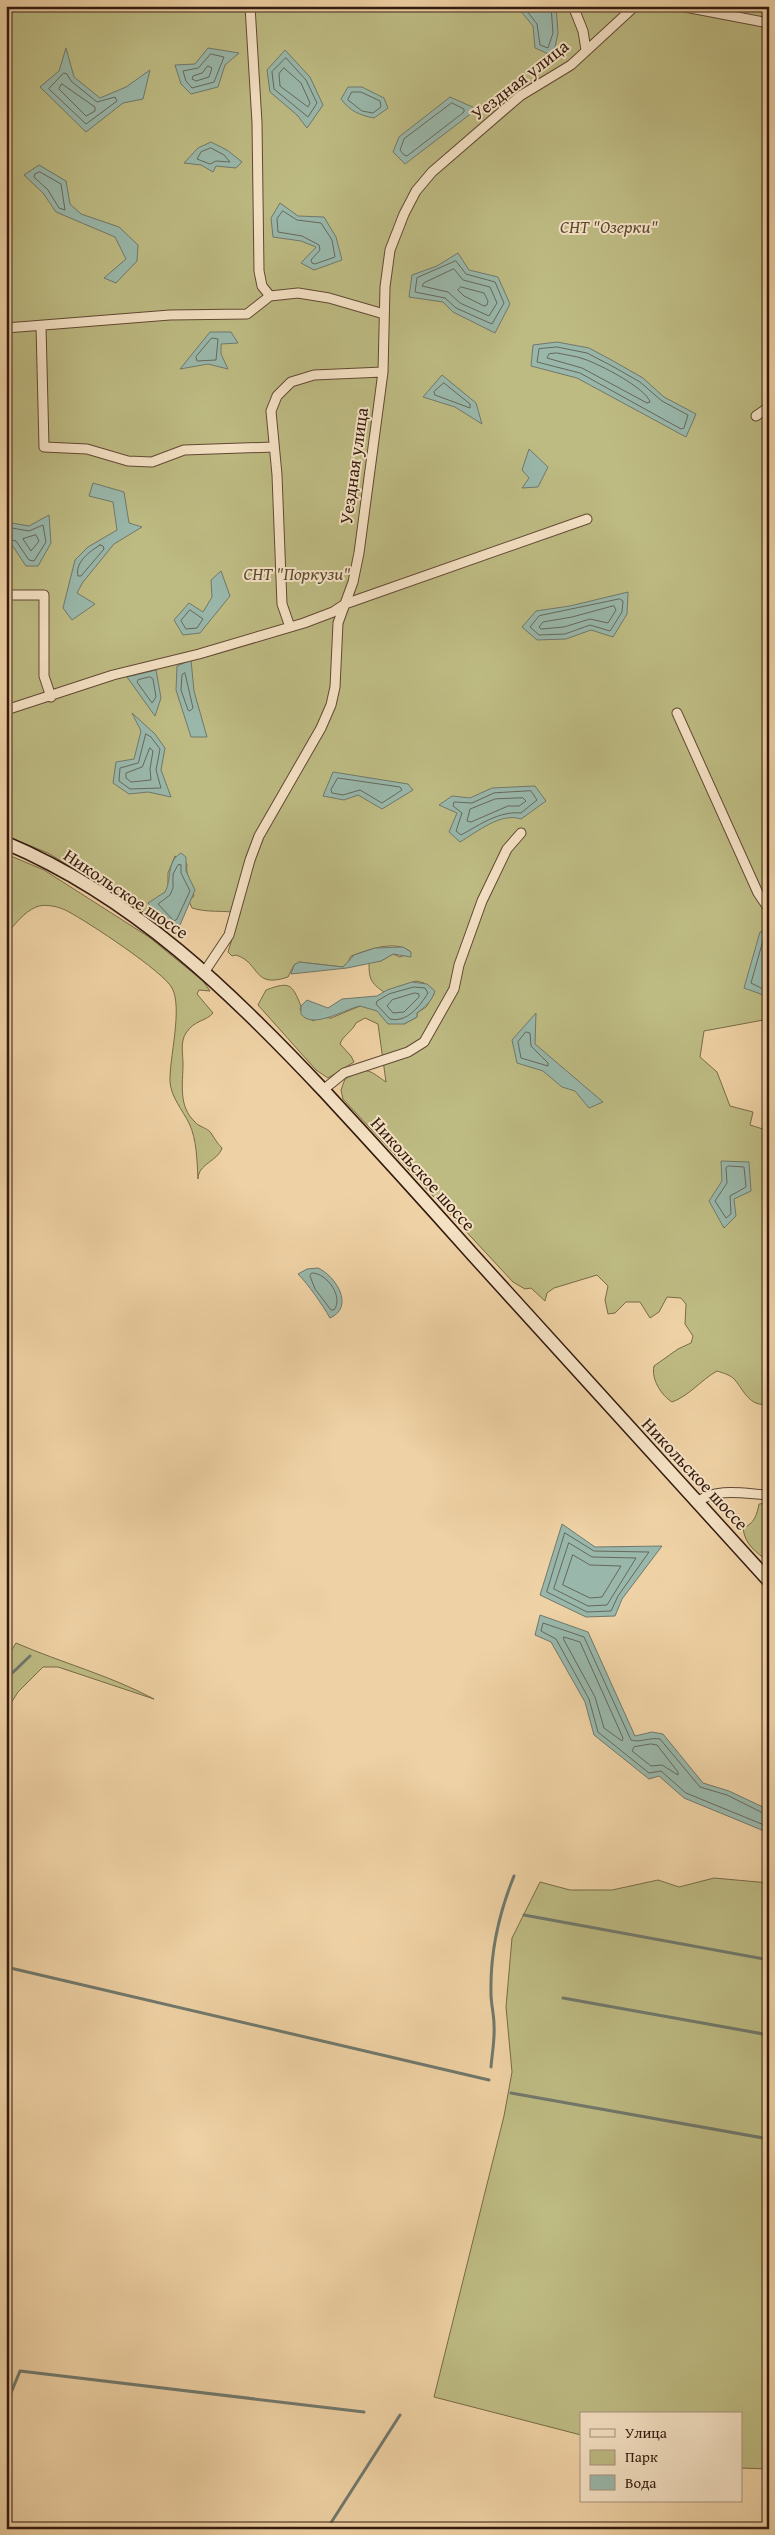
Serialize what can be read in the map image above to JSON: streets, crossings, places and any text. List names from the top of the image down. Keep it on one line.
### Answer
{"streets":{"main road":["Никольское шоссе"],"street":["Уездная улица"]},"crossings":[["Уездная улица","Никольское шоссе"]],"parks":["СНТ \"Озерки\"","СНТ \"Поркузи\""],"legend":["Улица","Парк","Вода"]}
